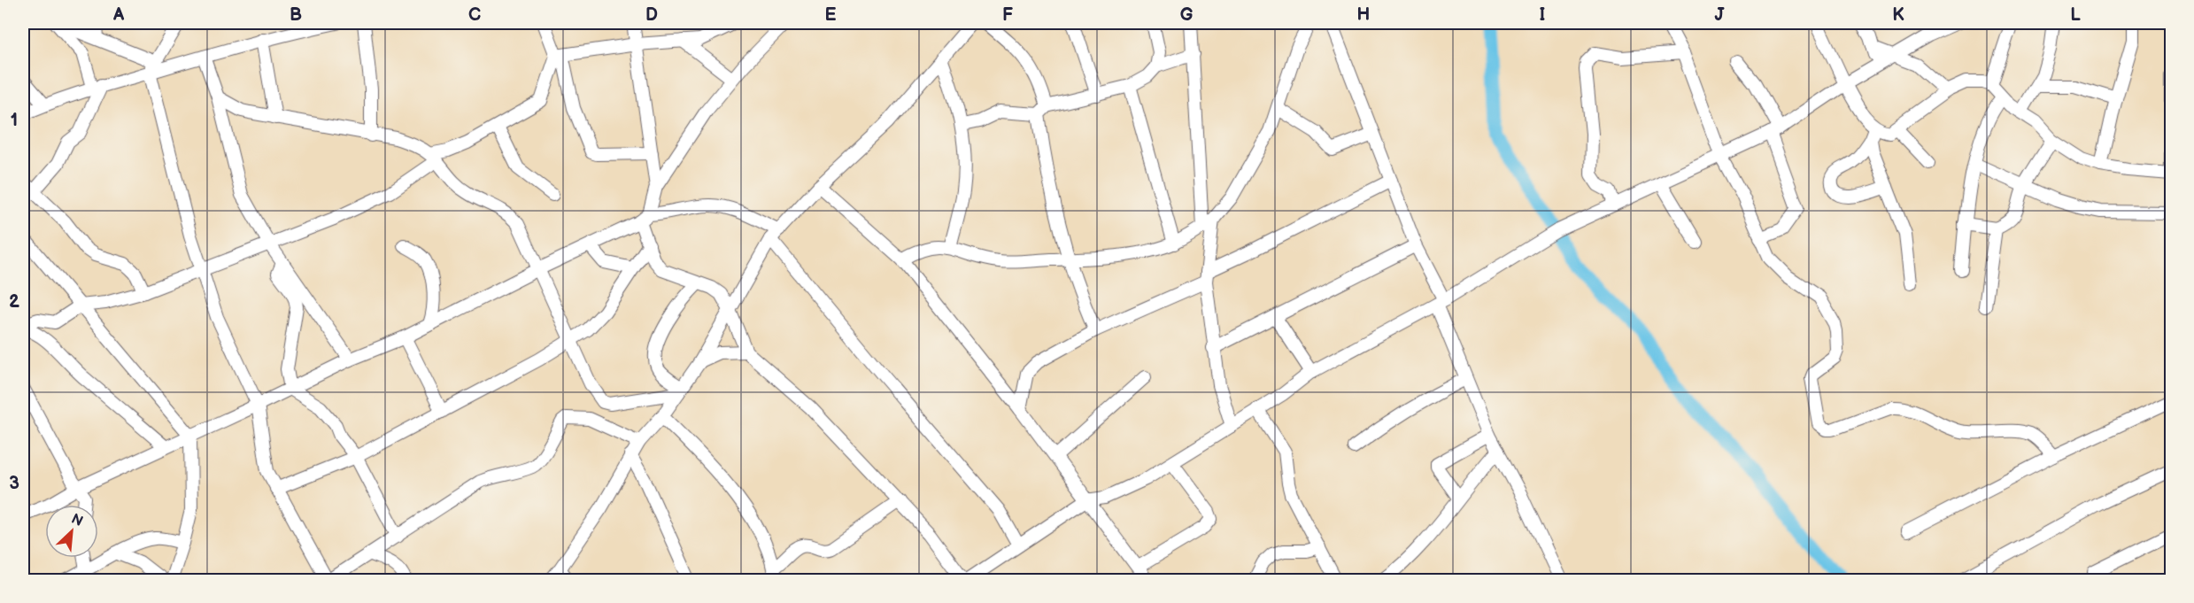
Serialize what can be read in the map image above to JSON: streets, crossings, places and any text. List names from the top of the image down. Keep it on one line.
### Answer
{"north":"top right","grid":{"columns":["A","B","C","D","E","F","G","H","I","J","K","L"],"rows":["1","2","3"]}}
